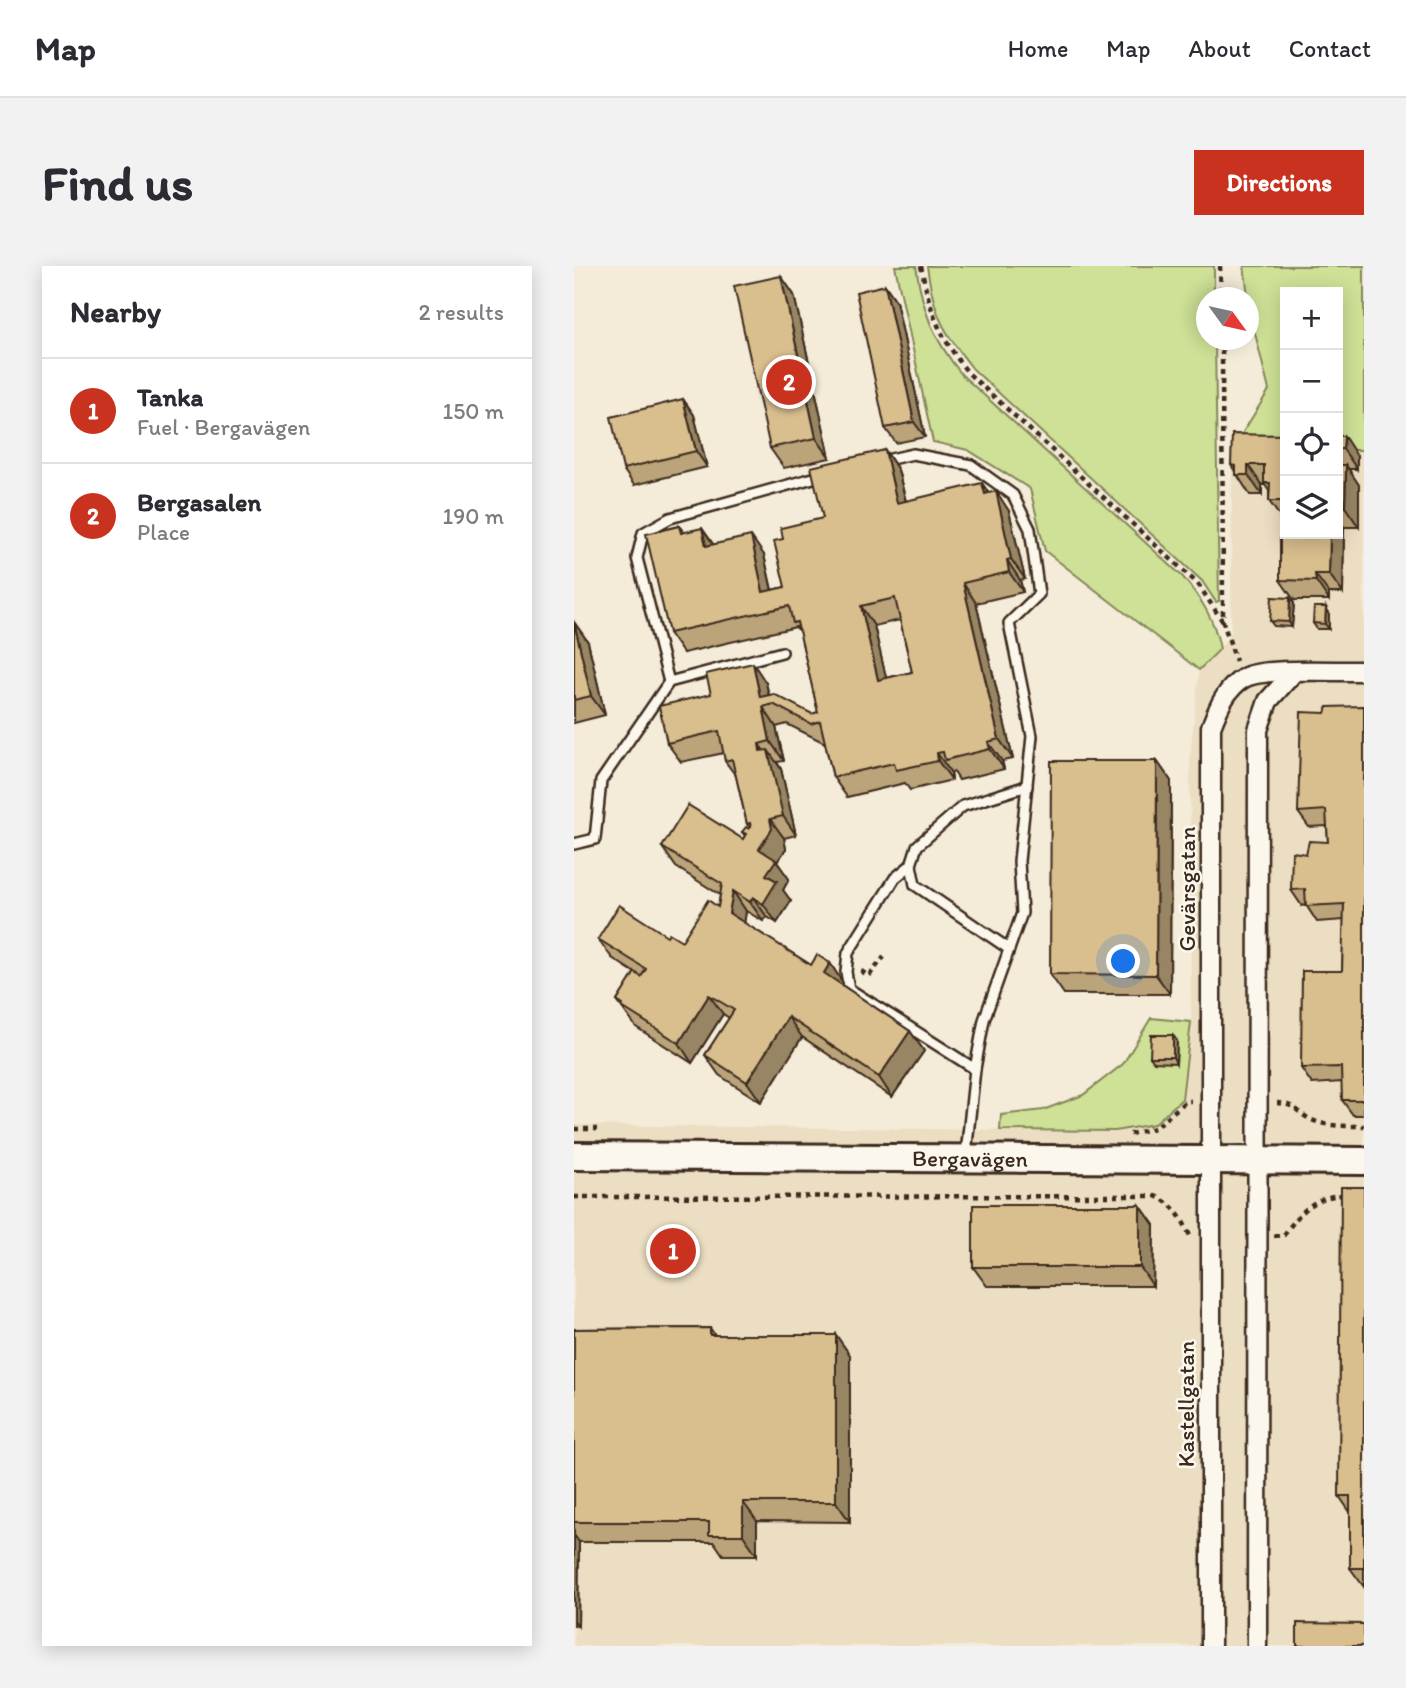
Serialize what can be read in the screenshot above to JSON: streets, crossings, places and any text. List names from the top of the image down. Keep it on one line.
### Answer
{"streets":{"street":["Gevärsgatan","Bergavägen","Kastellgatan"]},"crossings":[["Gevärsgatan","Bergavägen"],["Gevärsgatan","Kastellgatan"],["Bergavägen","Kastellgatan"]],"north":"bottom right","page":{"header":"Map","nav":["Home","Map","About","Contact"],"buttons":"Directions","title":"Find us","heading":["Nearby","2 results"],"map_buttons":["+","−"],"pins":["2","1"],"list":[{"mark":"1","name":"Tanka","note":"Fuel · Bergavägen","value":"150 m"},{"mark":"2","name":"Bergasalen","note":"Place","value":"190 m"}]}}
